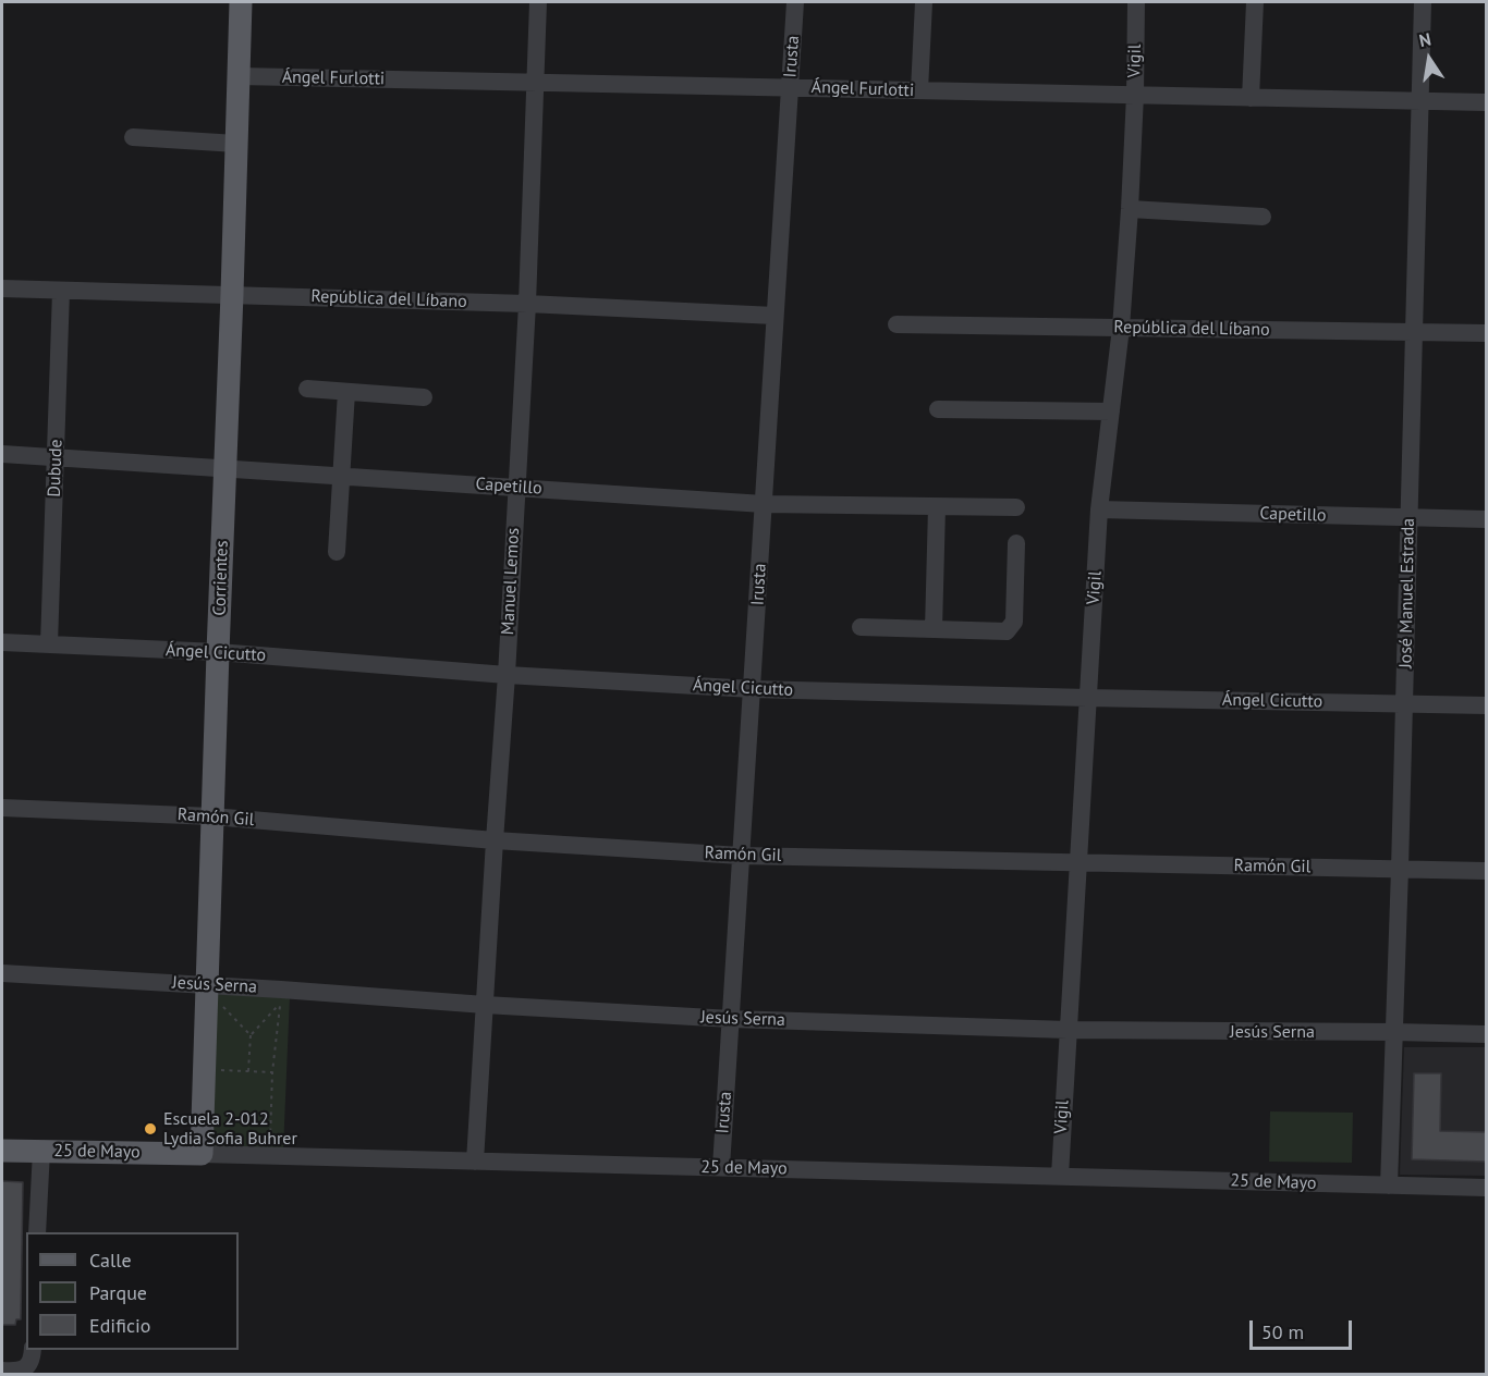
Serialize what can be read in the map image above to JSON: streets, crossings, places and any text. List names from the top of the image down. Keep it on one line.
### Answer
{"streets":{"main road":["Corrientes","25 de Mayo"],"street":["Irusta","Vigil","Ángel Furlotti","República del Líbano","Dubude","Capetillo","Manuel Lemos","José Manuel Estrada","Ángel Cicutto","Ramón Gil","Jesús Serna"]},"crossings":[["Irusta","Ángel Furlotti"],["Irusta","República del Líbano"],["Irusta","Capetillo"],["Irusta","Ángel Cicutto"],["Irusta","Ramón Gil"],["Irusta","Jesús Serna"],["Irusta","25 de Mayo"],["Vigil","Ángel Furlotti"],["Vigil","República del Líbano"],["Vigil","Capetillo"],["Vigil","Ángel Cicutto"],["Vigil","Ramón Gil"],["Vigil","Jesús Serna"],["Vigil","25 de Mayo"],["Ángel Furlotti","Corrientes"],["Ángel Furlotti","Manuel Lemos"],["Ángel Furlotti","José Manuel Estrada"],["República del Líbano","Dubude"],["República del Líbano","Corrientes"],["República del Líbano","Manuel Lemos"],["República del Líbano","José Manuel Estrada"],["Dubude","Capetillo"],["Dubude","Ángel Cicutto"],["Capetillo","Corrientes"],["Capetillo","Manuel Lemos"],["Capetillo","José Manuel Estrada"],["Corrientes","Ángel Cicutto"],["Corrientes","Ramón Gil"],["Corrientes","Jesús Serna"],["Corrientes","25 de Mayo"],["Manuel Lemos","Ángel Cicutto"],["Manuel Lemos","Ramón Gil"],["Manuel Lemos","Jesús Serna"],["Manuel Lemos","25 de Mayo"],["José Manuel Estrada","Ángel Cicutto"],["José Manuel Estrada","Ramón Gil"],["José Manuel Estrada","Jesús Serna"],["José Manuel Estrada","25 de Mayo"]],"places":["Escuela 2-012 Lydia Sofia Buhrer"],"legend":["Calle","Parque","Edificio"],"scale_bar":"50 m","north":"top"}
